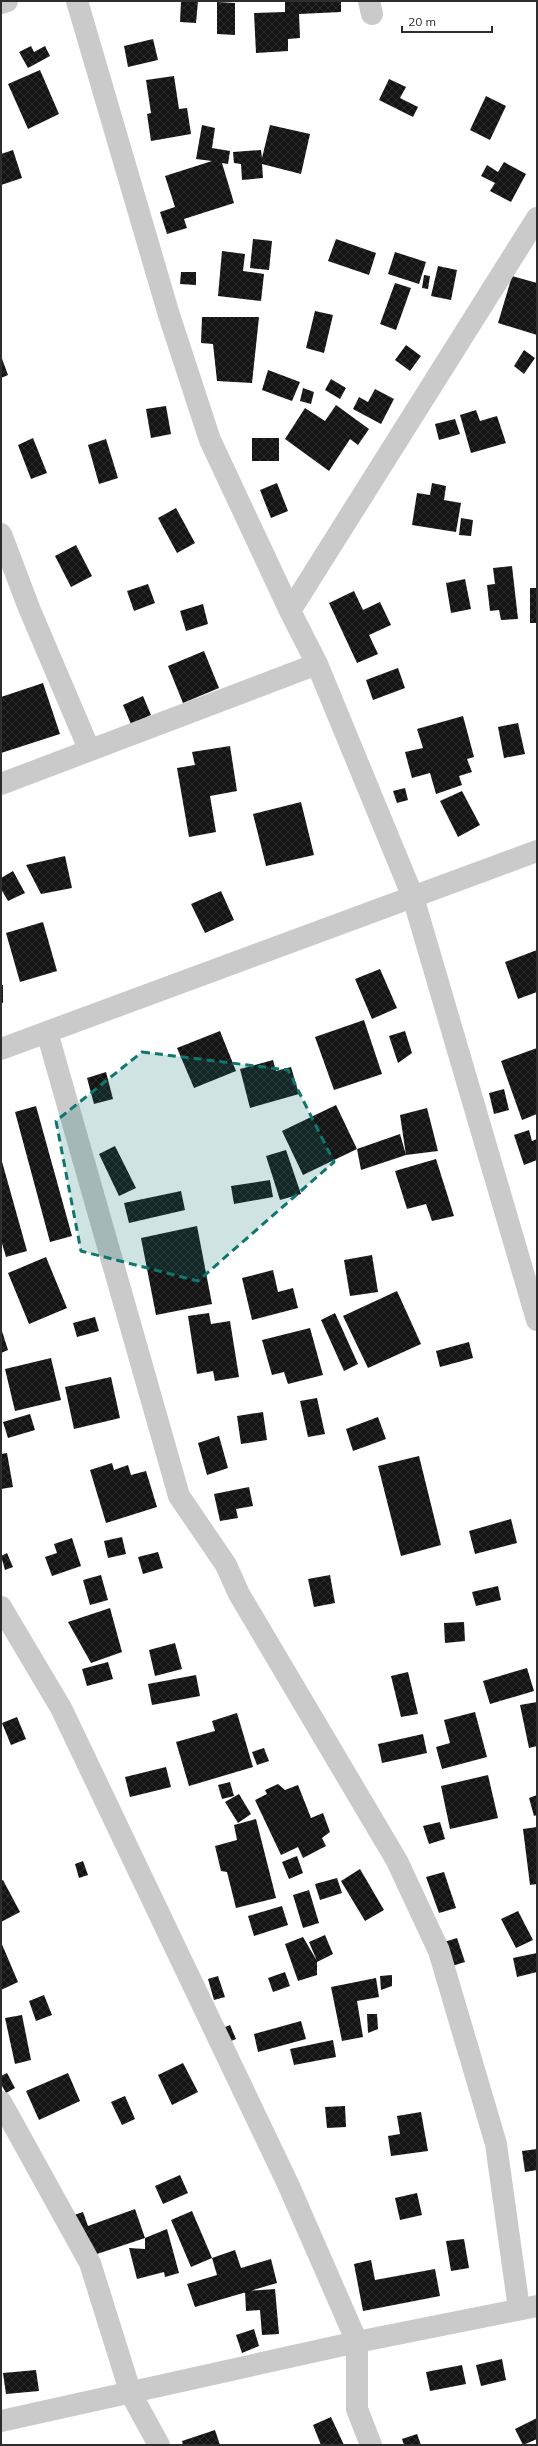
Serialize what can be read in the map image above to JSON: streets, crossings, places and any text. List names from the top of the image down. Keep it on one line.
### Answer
{"scale_bar":"20 m"}
